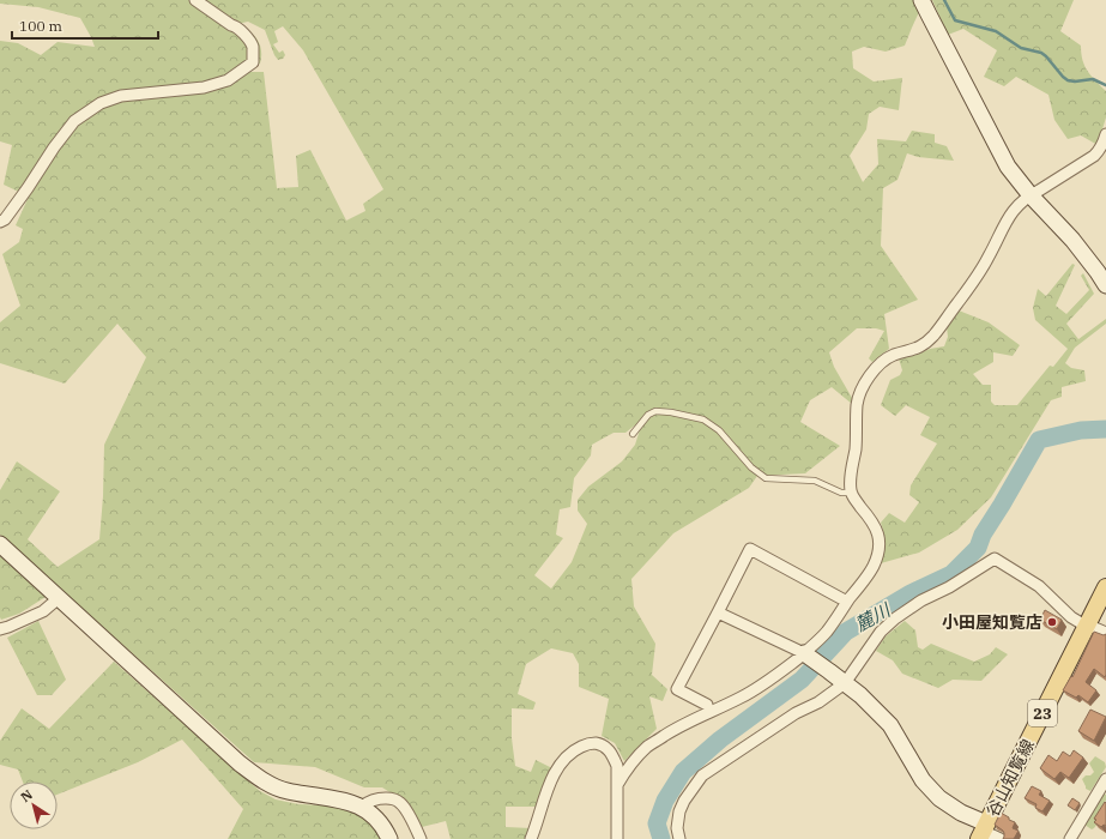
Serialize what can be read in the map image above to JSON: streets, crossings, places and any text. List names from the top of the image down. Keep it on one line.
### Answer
{"streets":{"main road":["23","谷山知覧線"]},"water":["麓川"],"places":["小田屋知覧店"],"scale_bar":"100 m","north":"top left"}
